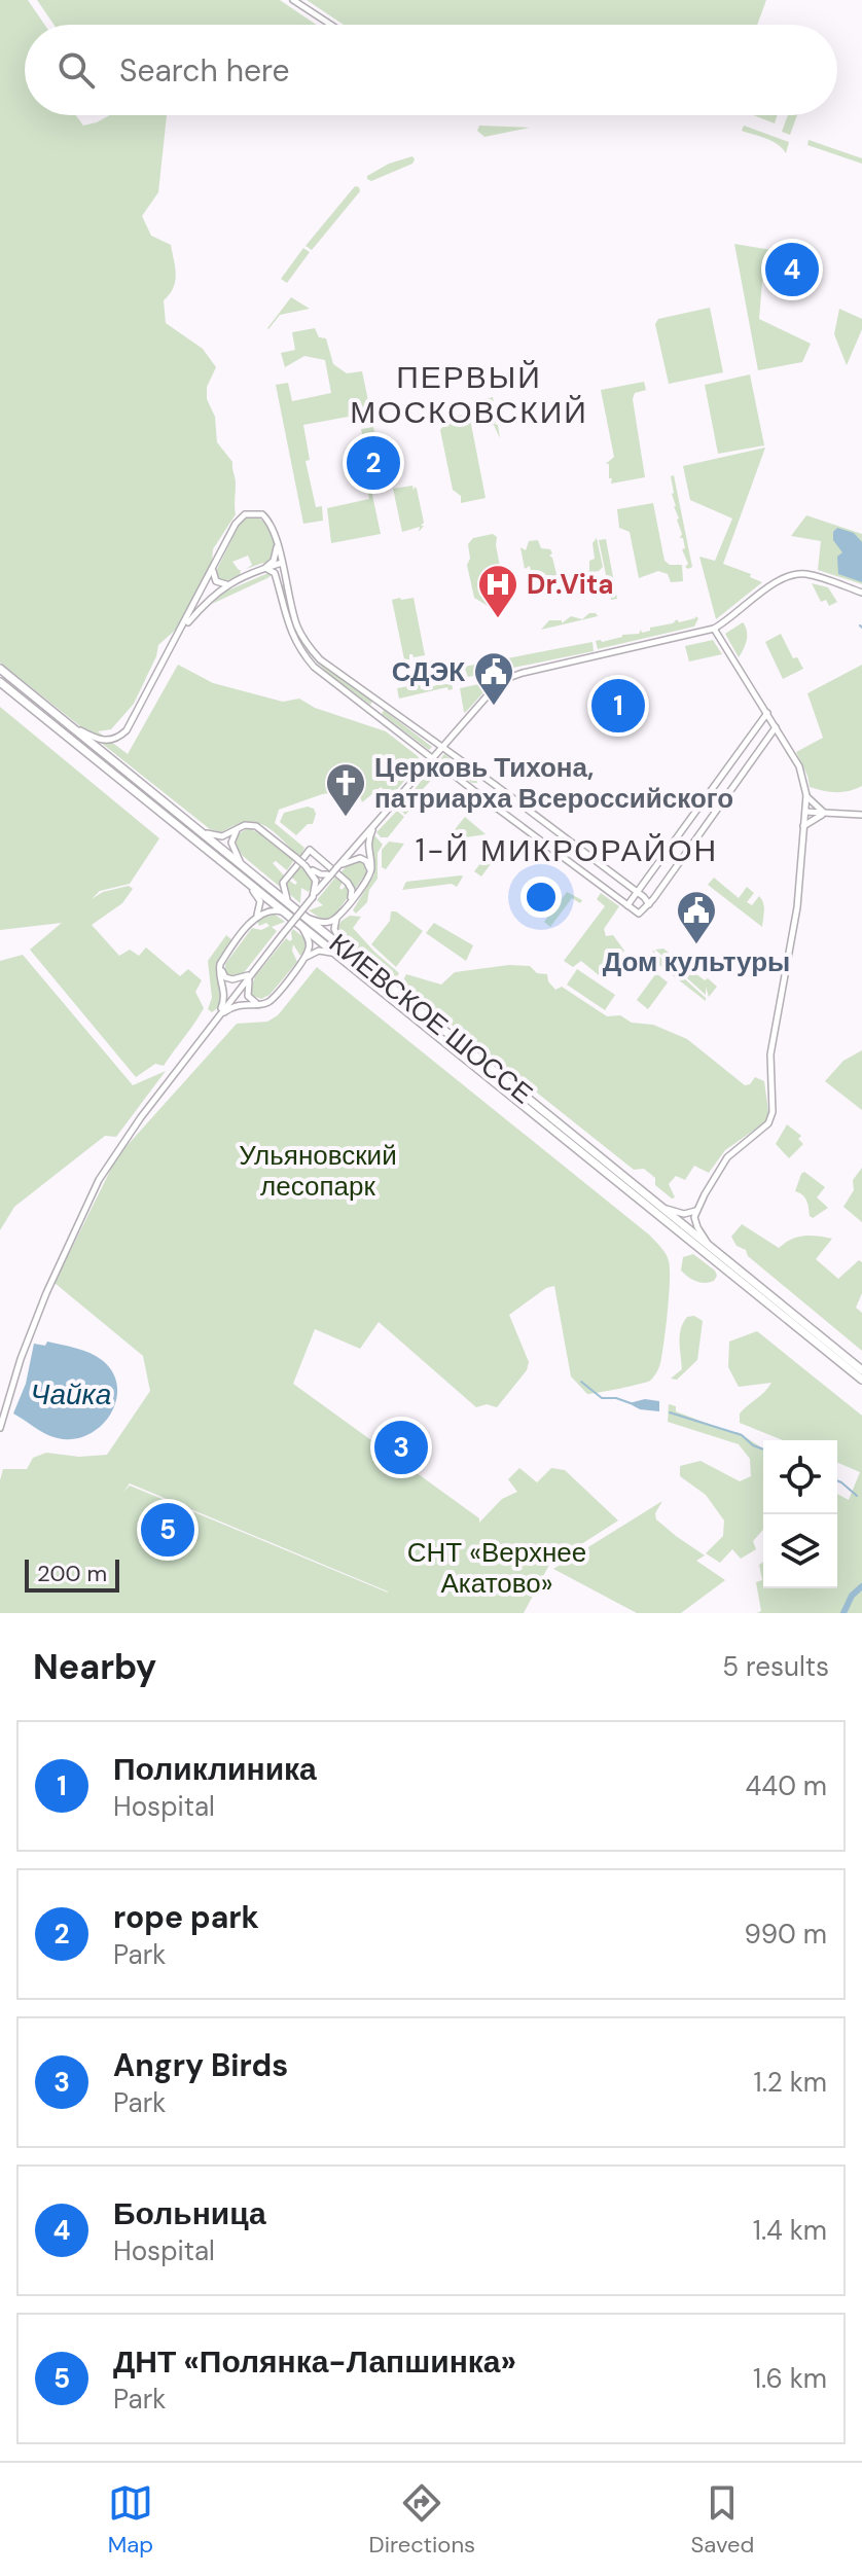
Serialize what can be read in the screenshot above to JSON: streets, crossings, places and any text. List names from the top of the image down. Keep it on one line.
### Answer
{"streets":{"highway":["КИЕВСКОЕ ШОССЕ"]},"districts":["ПЕРВЫЙ МОСКОВСКИЙ","1-Й МИКРОРАЙОН"],"water":["Чайка"],"parks":["Ульяновский лесопарк","СНТ «Верхнее Акатово»"],"places":{"hospital":["Dr.Vita"],"public building":["СДЭК","Дом культуры"],"church":["Церковь Тихона, патриарха Всероссийского"]},"scale_bar":"200 m","page":{"search":"Search here","pins":["4","2","1","3","5"],"scale":"200 m","heading":["Nearby","5 results"],"list":[{"mark":"1","name":"Поликлиника","note":"Hospital","value":"440 m"},{"mark":"2","name":"rope park","note":"Park","value":"990 m"},{"mark":"3","name":"Angry Birds","note":"Park","value":"1.2 km"},{"mark":"4","name":"Больница","note":"Hospital","value":"1.4 km"},{"mark":"5","name":"ДНТ «Полянка-Лапшинка»","note":"Park","value":"1.6 km"}],"nav":["Map","Directions","Saved"]}}
